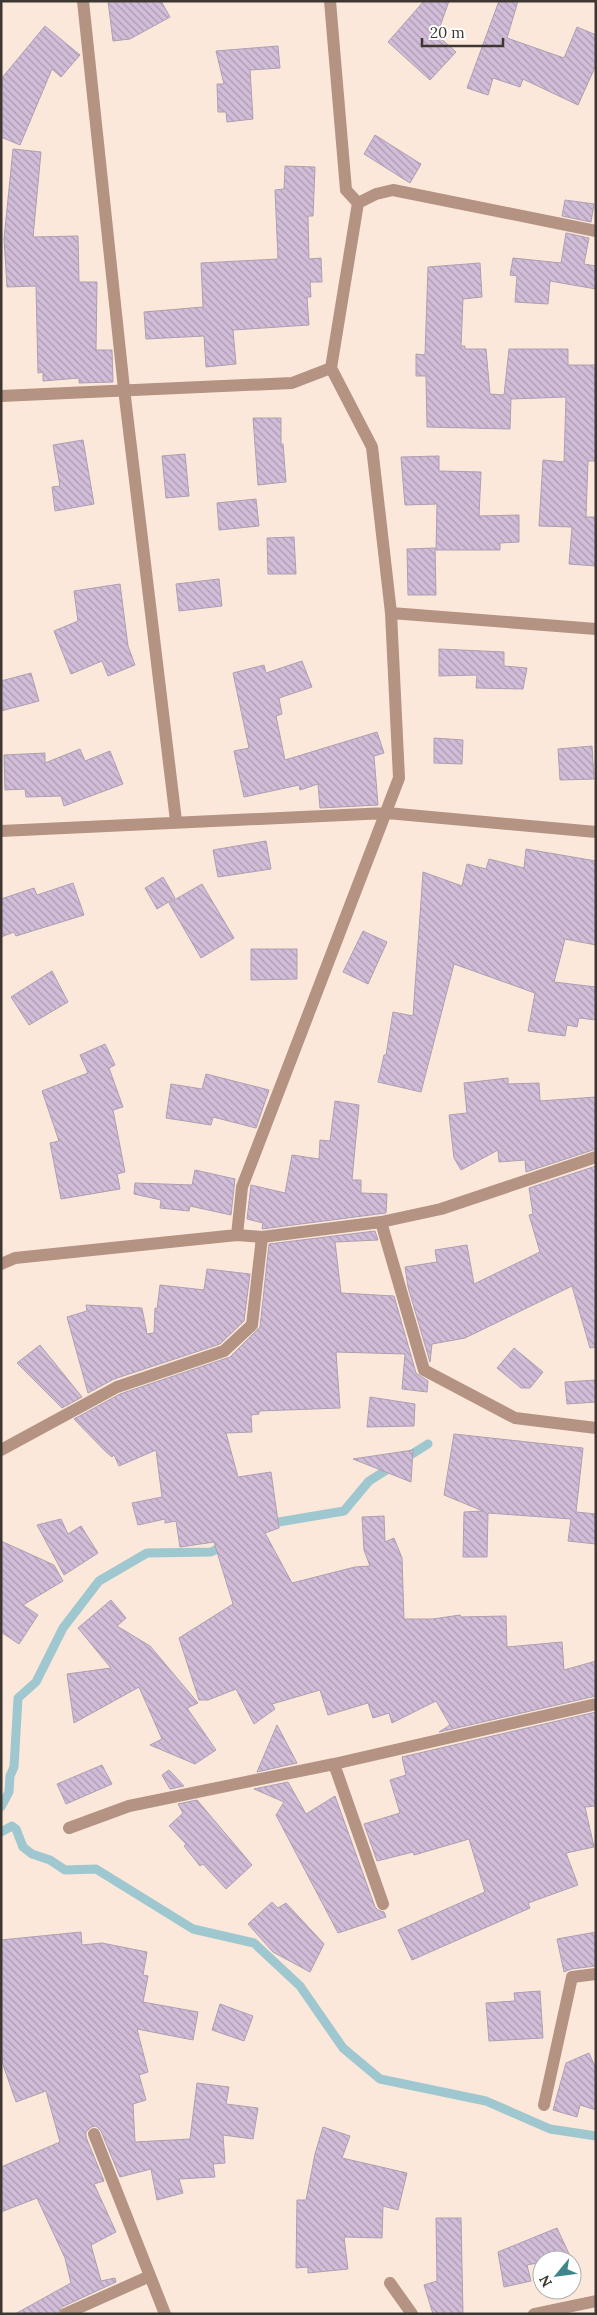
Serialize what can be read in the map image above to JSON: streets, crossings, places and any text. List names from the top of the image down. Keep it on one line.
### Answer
{"scale_bar":"20 m","north":"bottom left"}
